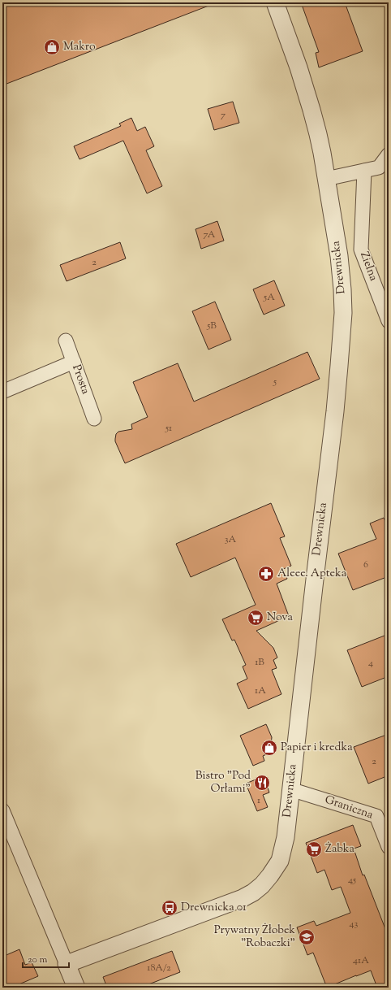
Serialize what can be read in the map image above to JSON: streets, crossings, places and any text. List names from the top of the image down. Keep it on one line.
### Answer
{"streets":{"street":["Zielna","Drewnicka","Prosta","Graniczna"]},"crossings":[["Drewnicka","Graniczna"]],"places":{"shop":["Makro","Papier i kredka"],"pharmacy":["Aleee. Apteka"],"supermarket":["Nova","Żabka"],"restaurant":["Bistro \"Pod Orłami\""],"bus stop":["Drewnicka 01"],"school or university":["Prywatny Żłobek \"Robaczki\""]},"house_numbers":["7","7A","2","5A","5B","5","51","3A","6","1B","4","1A","2","1","45","43","41A","18A/2"],"scale_bar":"20 m"}
